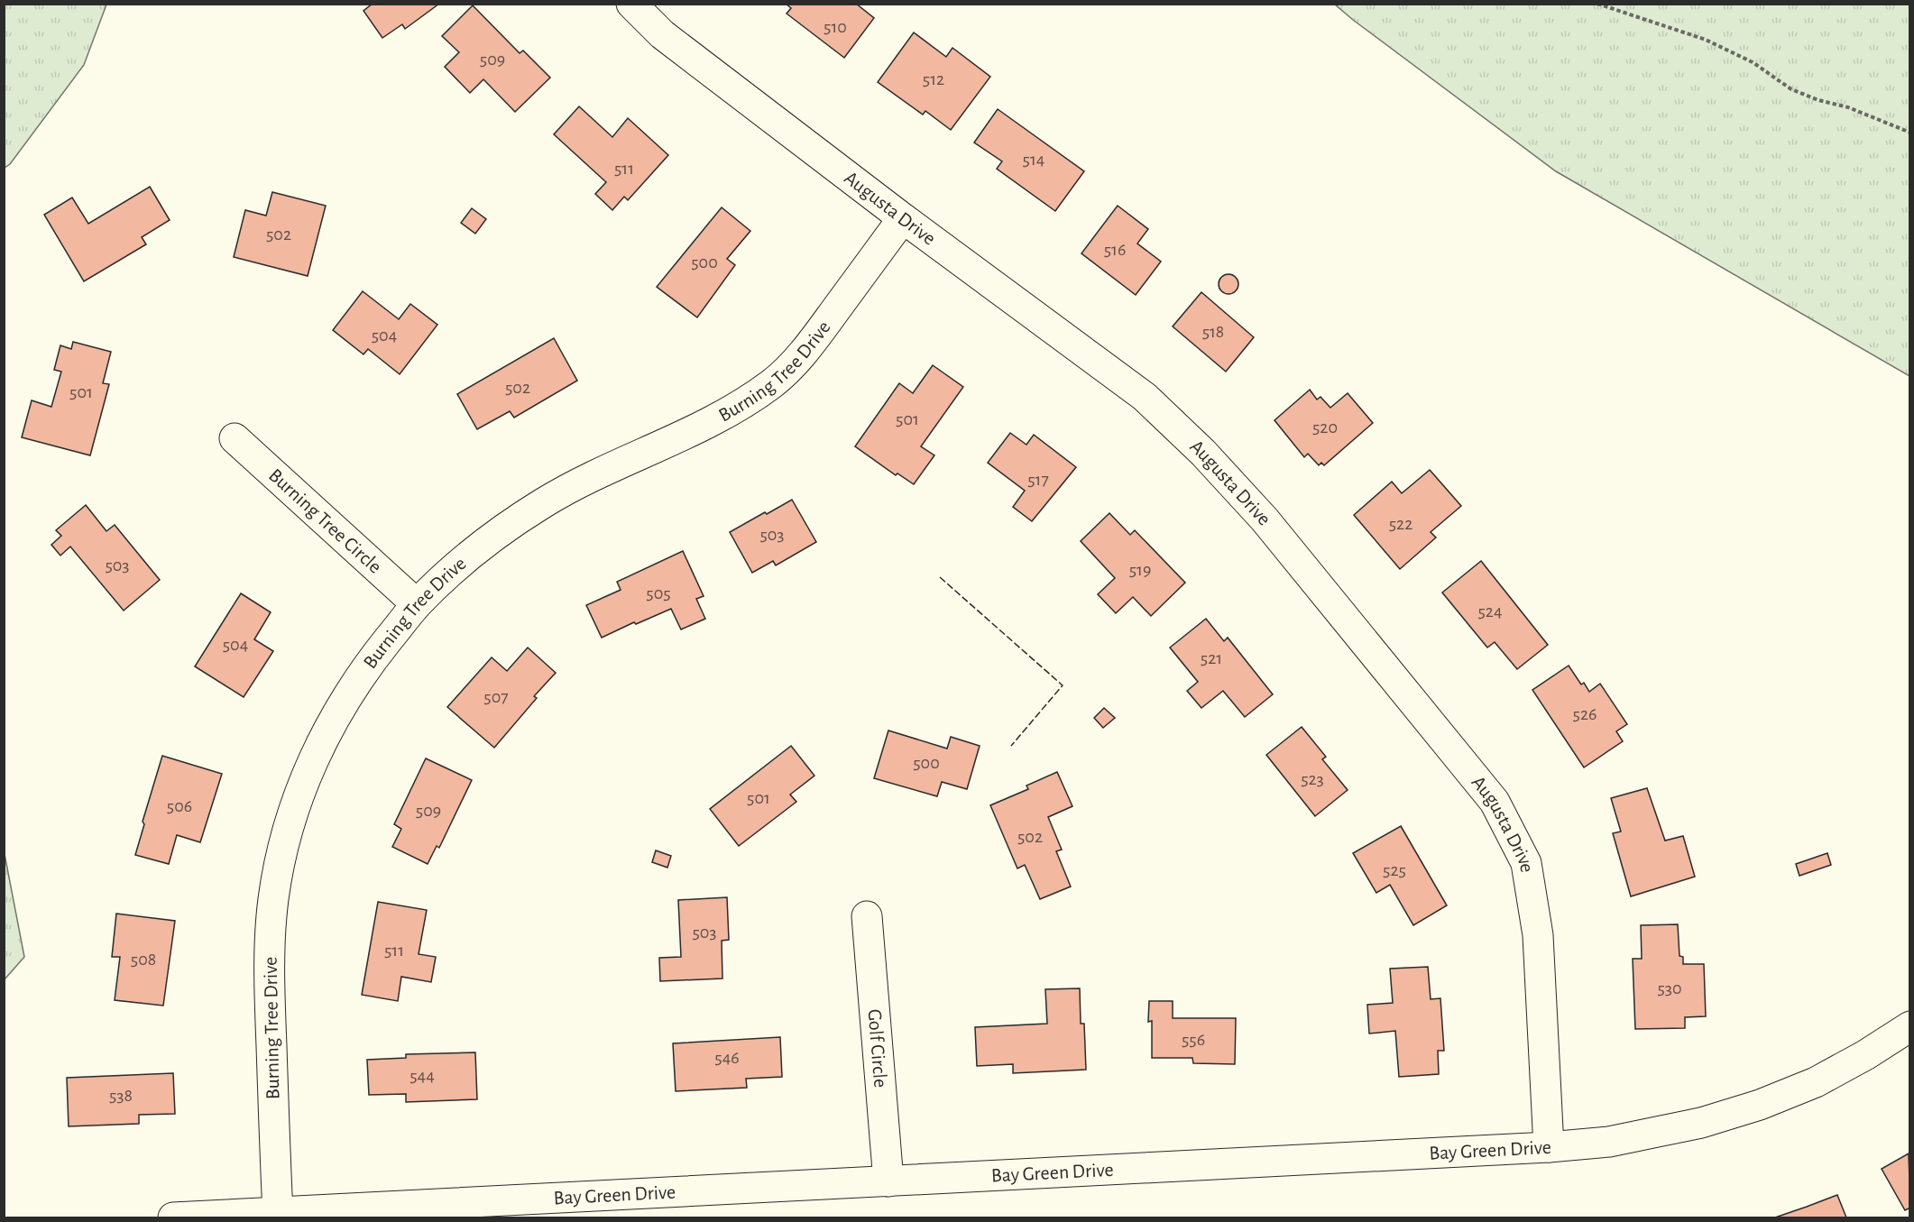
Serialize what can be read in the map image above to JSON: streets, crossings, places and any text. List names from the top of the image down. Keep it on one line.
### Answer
{"streets":{"street":["Augusta Drive","Burning Tree Drive","Burning Tree Circle","Golf Circle","Bay Green Drive"]},"crossings":[["Augusta Drive","Burning Tree Drive"],["Augusta Drive","Bay Green Drive"],["Burning Tree Drive","Burning Tree Circle"],["Burning Tree Drive","Bay Green Drive"],["Golf Circle","Bay Green Drive"]],"house_numbers":["510","509","512","514","511","502","516","500","518","504","502","501","501","520","517","522","503","503","519","505","524","504","521","507","526","500","523","501","506","509","502","525","503","511","508","530","556","546","544","538"]}
